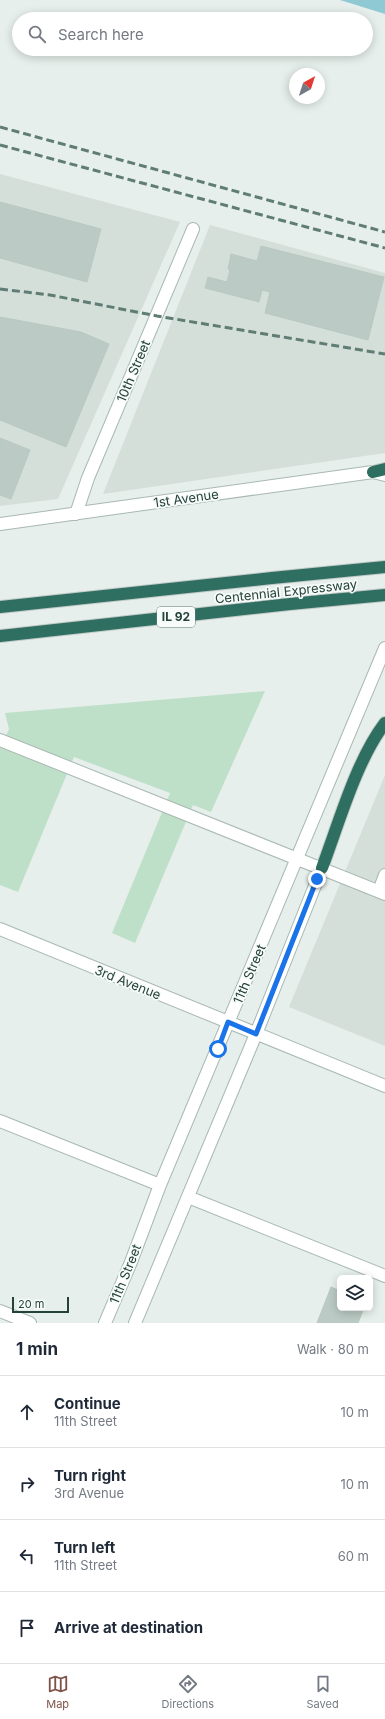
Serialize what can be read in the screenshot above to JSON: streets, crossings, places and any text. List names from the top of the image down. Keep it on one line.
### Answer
{"streets":{"highway":["Centennial Expressway","IL 92"],"street":["10th Street","1st Avenue","11th Street","3rd Avenue"]},"crossings":[["10th Street","1st Avenue"],["11th Street","3rd Avenue"]],"scale_bar":"20 m","north":"top right","page":{"search":"Search here","scale":"20 m","heading":["1 min","Walk · 80 m"],"list":[["Continue","11th Street","10 m"],["Turn right","3rd Avenue","10 m"],["Turn left","11th Street","60 m"],"Arrive at destination"],"nav":["Map","Directions","Saved"]}}
